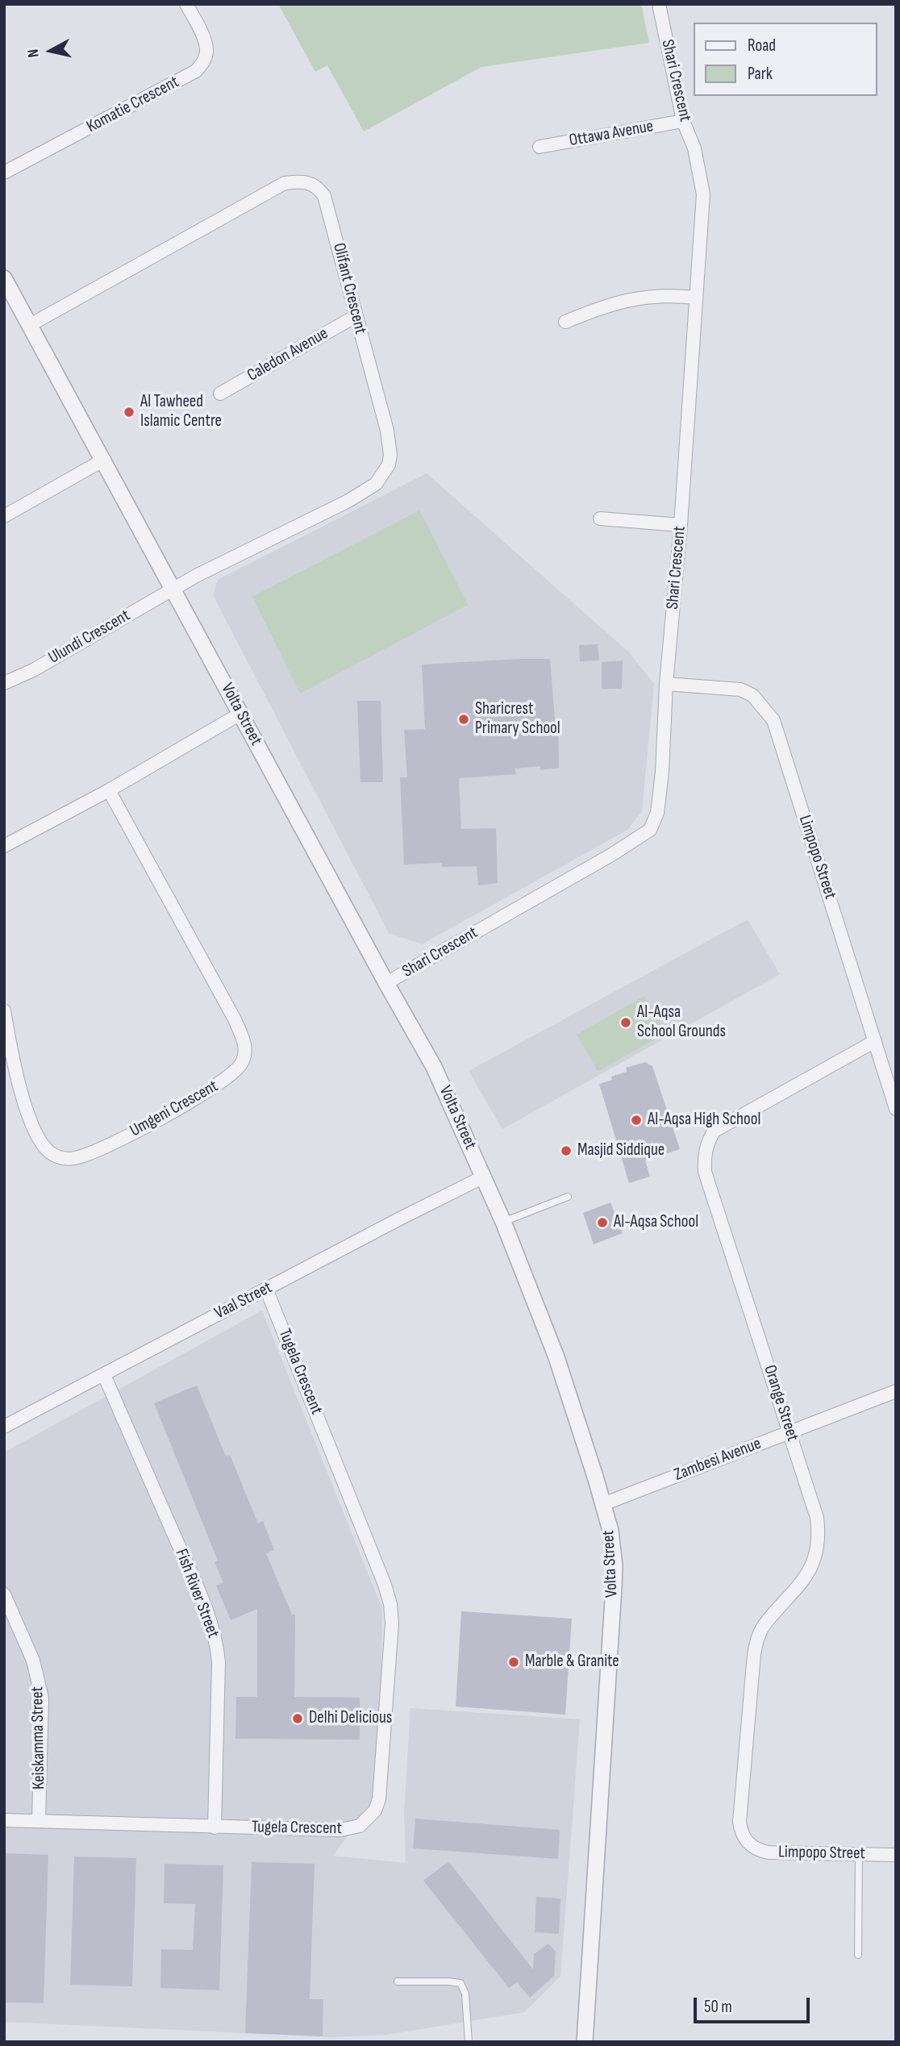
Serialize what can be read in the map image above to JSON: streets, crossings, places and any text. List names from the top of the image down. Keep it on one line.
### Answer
{"streets":{"street":["Shari Crescent","Komatie Crescent","Ottawa Avenue","Olifant Crescent","Caledon Avenue","Ulundi Crescent","Volta Street","Limpopo Street","Umgeni Crescent","Vaal Street","Tugela Crescent","Orange Street","Zambesi Avenue","Fish River Street","Keiskamma Street"]},"crossings":[["Shari Crescent","Ottawa Avenue"],["Shari Crescent","Volta Street"],["Shari Crescent","Limpopo Street"],["Olifant Crescent","Caledon Avenue"],["Olifant Crescent","Ulundi Crescent"],["Olifant Crescent","Volta Street"],["Ulundi Crescent","Volta Street"],["Volta Street","Vaal Street"],["Volta Street","Zambesi Avenue"],["Limpopo Street","Orange Street"],["Vaal Street","Tugela Crescent"],["Vaal Street","Fish River Street"],["Tugela Crescent","Fish River Street"],["Tugela Crescent","Keiskamma Street"],["Orange Street","Zambesi Avenue"]],"places":["Al Tawheed Islamic Centre","Sharicrest Primary School","Al-Aqsa School Grounds","Al-Aqsa High School","Masjid Siddique","Al-Aqsa School","Marble & Granite","Delhi Delicious"],"legend":["Road","Park"],"scale_bar":"50 m","north":"left"}
